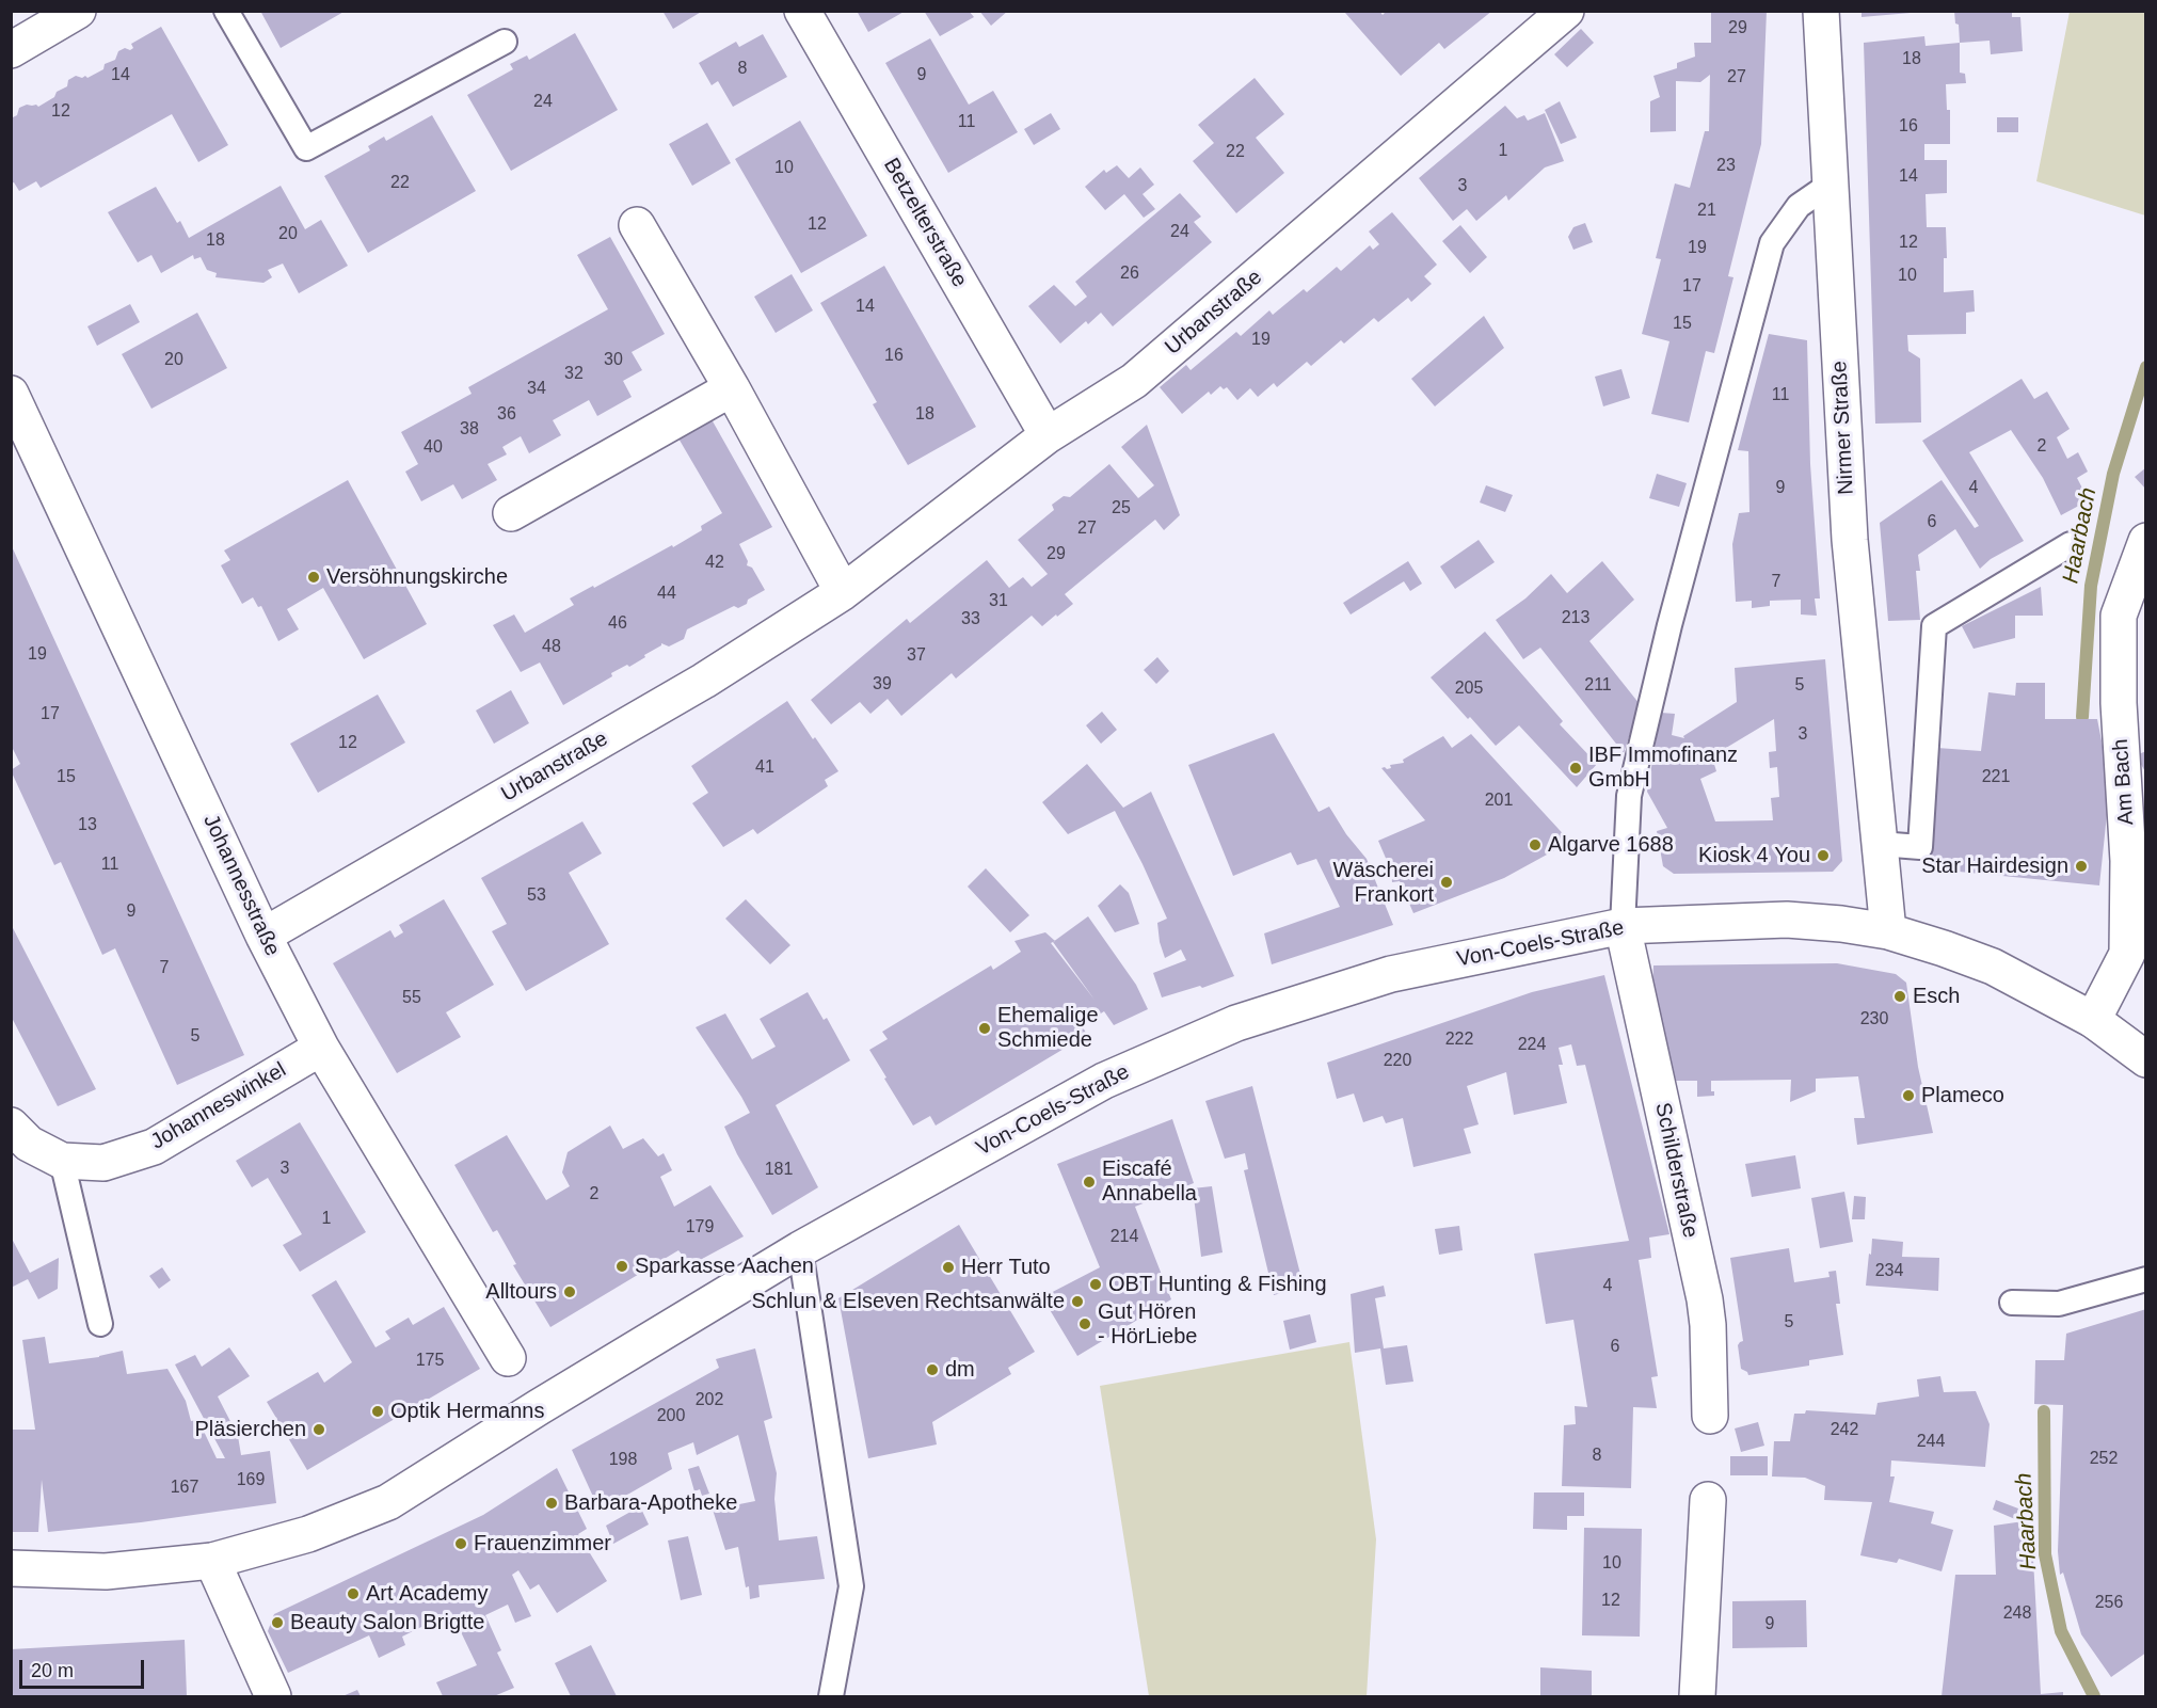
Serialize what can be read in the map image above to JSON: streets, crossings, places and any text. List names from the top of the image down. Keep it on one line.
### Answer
{"streets":{"street":["Betzelterstraße","Urbanstraße","Nirmer Straße","Am Bach","Johannesstraße","Von-Coels-Straße","Johanneswinkel","Schilderstraße"]},"crossings":[["Betzelterstraße","Urbanstraße"],["Urbanstraße","Johannesstraße"],["Nirmer Straße","Von-Coels-Straße"],["Am Bach","Von-Coels-Straße"],["Johannesstraße","Johanneswinkel"],["Von-Coels-Straße","Schilderstraße"]],"water":["Haarbach"],"places":["Versöhnungskirche","IBF Immofinanz GmbH","Algarve 1688","Kiosk 4 You","Star Hairdesign","Wäscherei Frankort","Esch","Ehemalige Schmiede","Plameco","Eiscafé Annabella","Sparkasse Aachen","Herr Tuto","OBT Hunting & Fishing","Alltours","Schlun & Elseven Rechtsanwälte","Gut Hören - HörLiebe","dm","Optik Hermanns","Pläsierchen","Barbara-Apotheke","Frauenzimmer","Art Academy","Beauty Salon Brigtte"],"house_numbers":["29","18","8","14","9","27","24","12","11","16","1","22","23","10","14","22","3","21","12","24","20","18","12","19","26","10","17","14","15","19","16","20","30","32","34","11","36","18","38","2","40","9","4","25","6","27","29","42","7","44","31","213","33","46","48","19","37","39","211","5","205","17","3","12","41","15","221","201","13","11","53","9","7","55","230","5","222","224","220","3","181","2","1","179","214","234","4","5","6","175","202","200","242","244","8","252","198","169","167","10","12","256","248","9"],"scale_bar":"20 m"}
